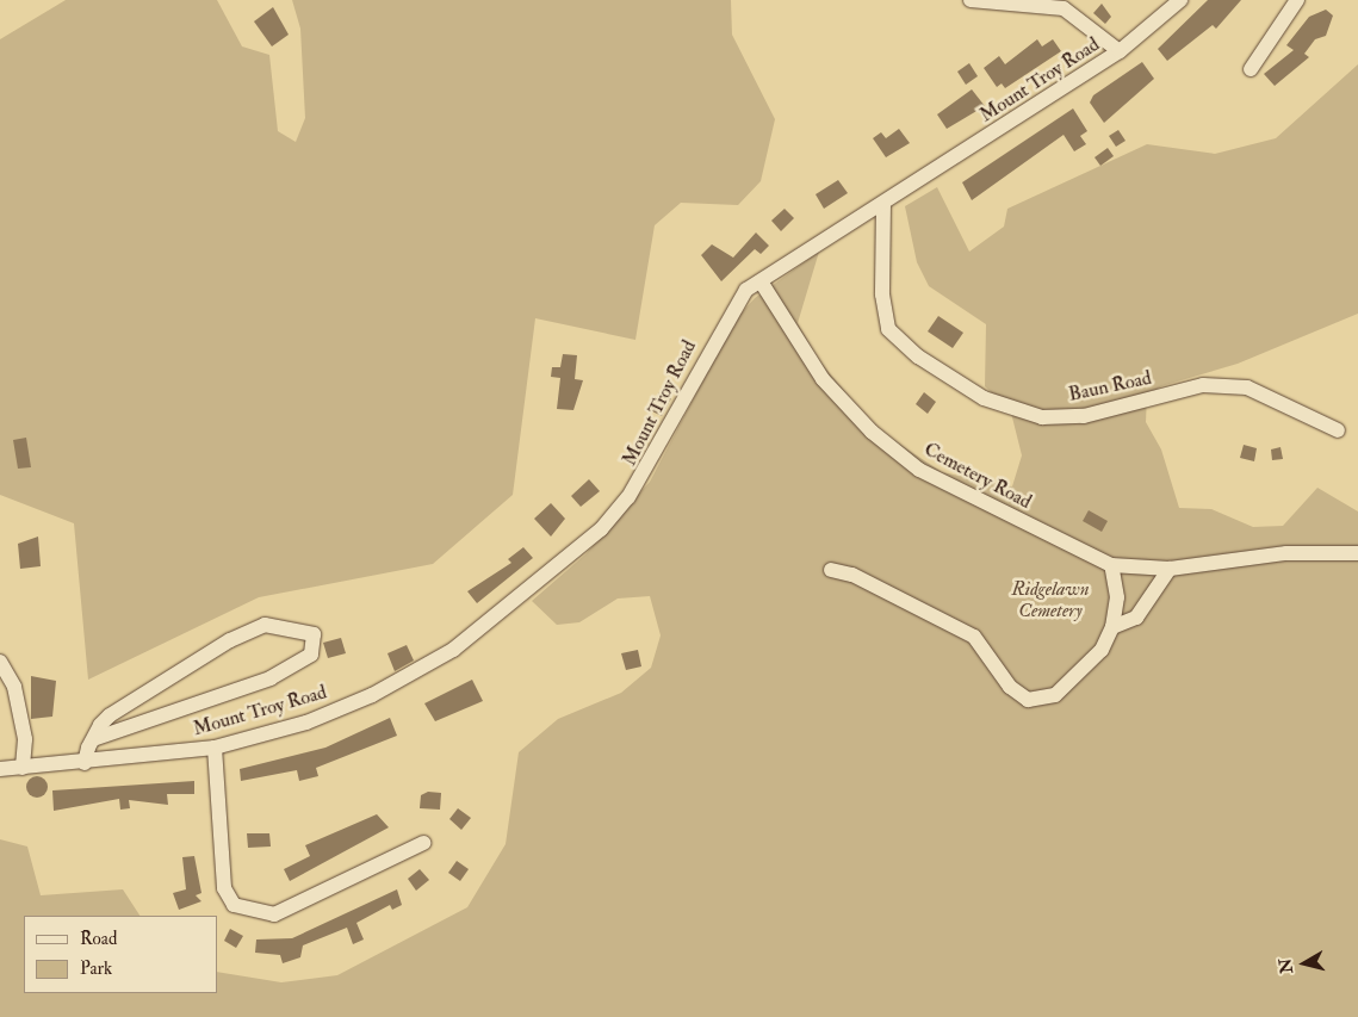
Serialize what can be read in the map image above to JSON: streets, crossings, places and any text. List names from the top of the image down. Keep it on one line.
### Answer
{"streets":{"street":["Mount Troy Road","Baun Road","Cemetery Road"]},"crossings":[["Mount Troy Road","Baun Road"],["Mount Troy Road","Cemetery Road"]],"parks":["Ridgelawn Cemetery"],"legend":["Road","Park"],"north":"left"}
